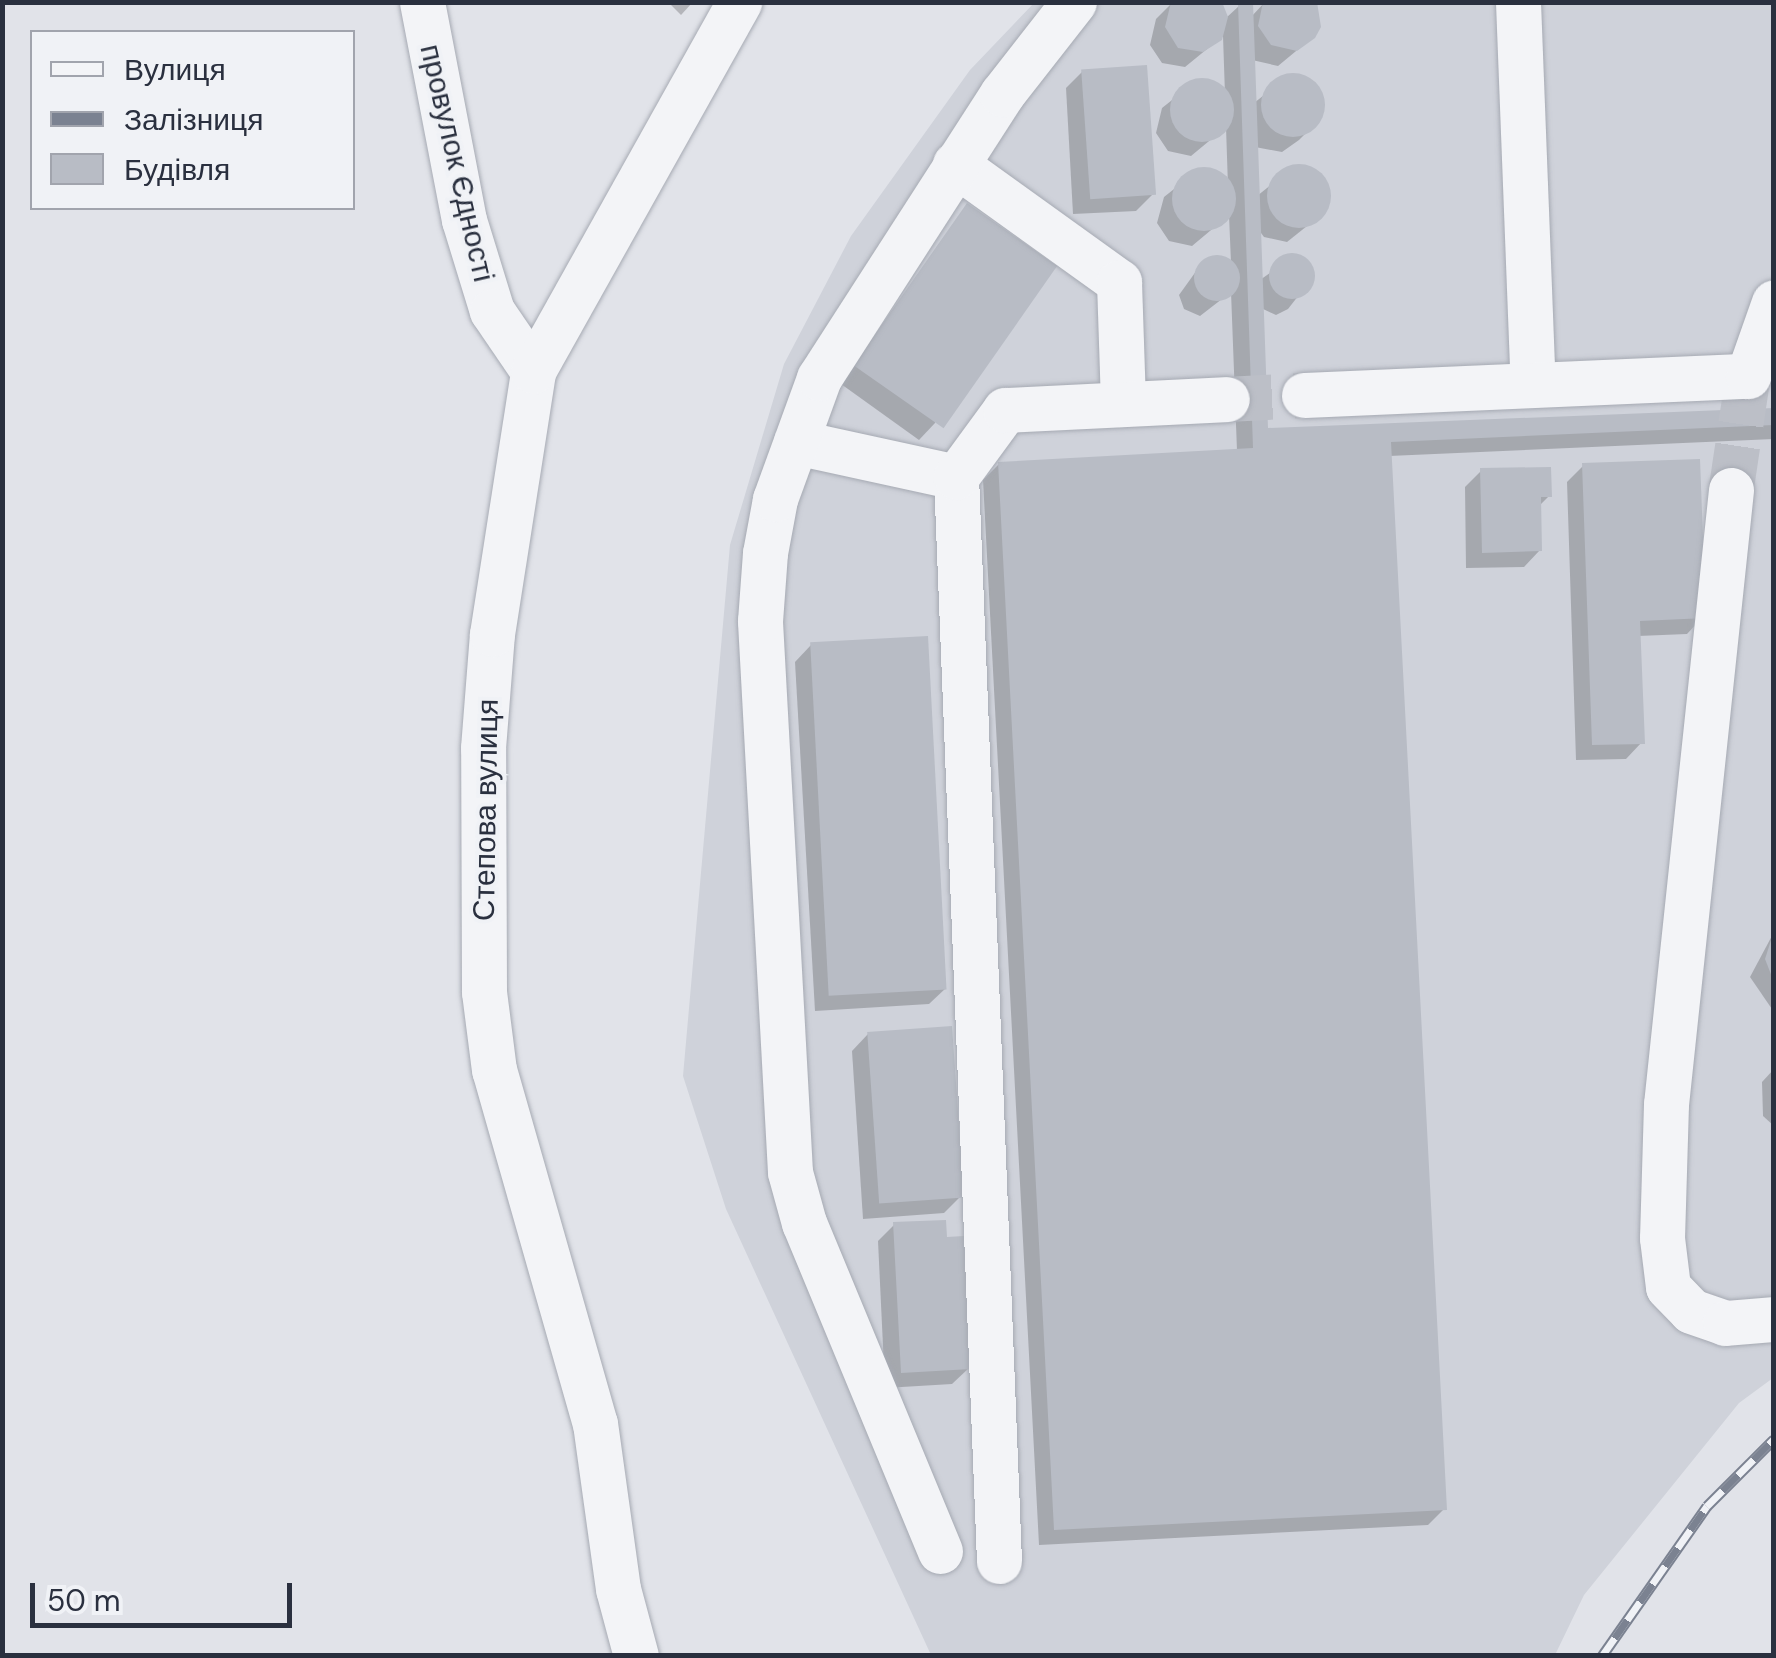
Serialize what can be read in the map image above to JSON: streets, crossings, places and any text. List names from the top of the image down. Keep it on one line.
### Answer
{"streets":{"street":["провулок Єдності","Степова вулиця"]},"crossings":[["провулок Єдності","Степова вулиця"]],"legend":["Вулиця","Залізниця","Будівля"],"scale_bar":"50 m"}
